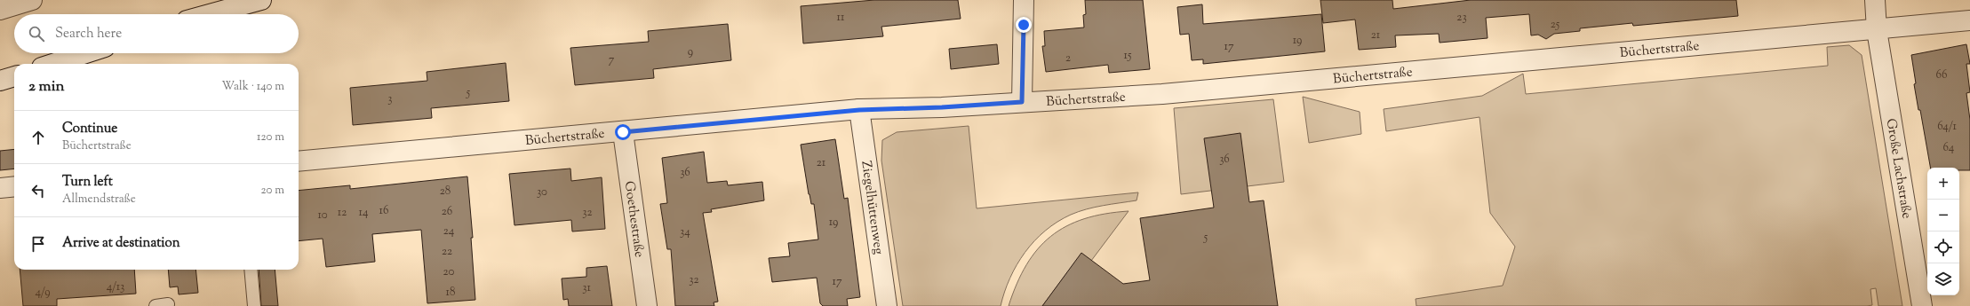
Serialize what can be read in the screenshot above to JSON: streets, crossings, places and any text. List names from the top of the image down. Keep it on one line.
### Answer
{"streets":{"street":["Büchertstraße","Große Lachstraße","Ziegelhüttenweg","Goethestraße"]},"crossings":[["Büchertstraße","Große Lachstraße"],["Büchertstraße","Ziegelhüttenweg"],["Büchertstraße","Goethestraße"]],"house_numbers":["11","23","25","21","19","17","9","15","2","7","66","5","3","64/1","64","36","21","36","28","30","16","26","12","14","32","10","19","24","34","5","22","20","32","17","4/13","31","4/9","18"],"page":{"search":"Search here","heading":["2 min","Walk · 140 m"],"list":[["Continue","Büchertstraße","120 m"],["Turn left","Allmendstraße","20 m"],"Arrive at destination"],"map_buttons":["+","−"]}}
